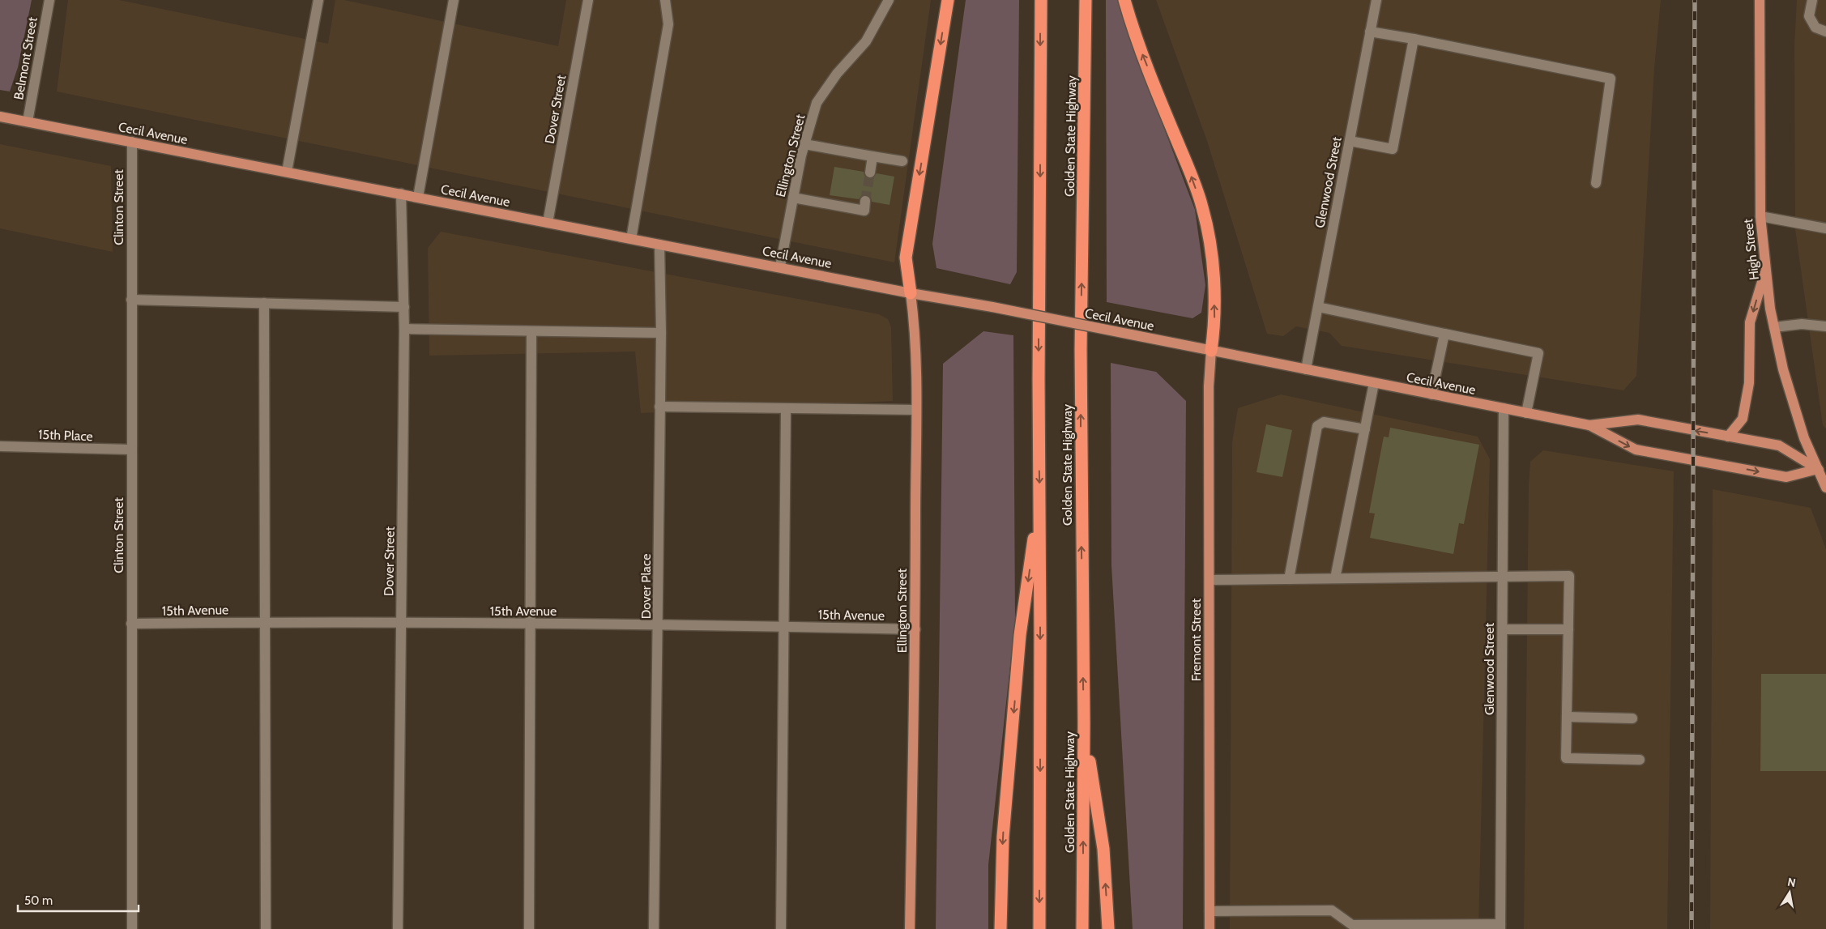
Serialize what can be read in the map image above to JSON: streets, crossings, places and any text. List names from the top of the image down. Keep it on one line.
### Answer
{"streets":{"highway":["Golden State Highway"],"main road":["Cecil Avenue","Ellington Street","High Street","Fremont Street"],"street":["Belmont Street","Dover Street","Glenwood Street","Clinton Street","15th Place","Dover Place","15th Avenue"]},"crossings":[["Belmont Street","Cecil Avenue"],["Dover Street","Cecil Avenue"],["Dover Street","15th Avenue"],["Cecil Avenue","Ellington Street"],["Cecil Avenue","Glenwood Street"],["Cecil Avenue","Clinton Street"],["Cecil Avenue","High Street"],["Cecil Avenue","Dover Place"],["Cecil Avenue","Fremont Street"],["Ellington Street","15th Avenue"],["Clinton Street","15th Place"],["Clinton Street","15th Avenue"],["Dover Place","15th Avenue"]],"scale_bar":"50 m","north":"top"}
